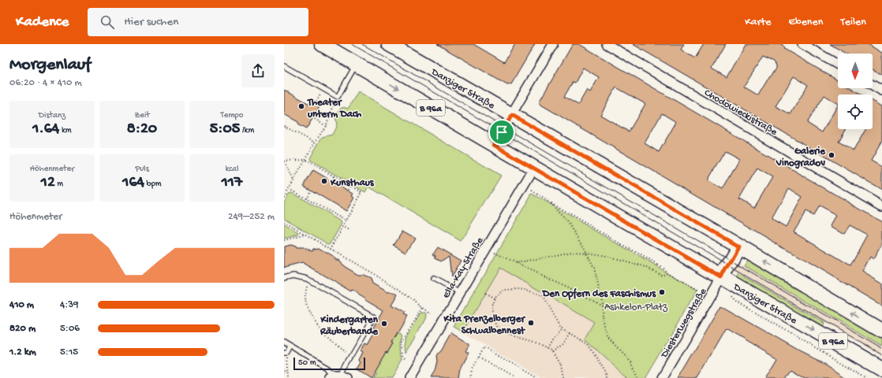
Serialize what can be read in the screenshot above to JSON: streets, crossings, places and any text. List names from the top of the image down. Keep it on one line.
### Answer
{"streets":{"main road":["Danziger Straße","B 96a"],"street":["Chodowieckistraße","Ella-Kay-Straße","Diesterwegstraße"]},"crossings":[["Danziger Straße","Ella-Kay-Straße"],["Danziger Straße","Diesterwegstraße"]],"parks":["Ashkelon-Platz"],"places":["Theater unterm Dach","Galerie Vinogradov","Kunsthaus","Den Opfern des Faschismus","Kita Prenzelberger Schwalbennest","Kindergarten Räuberbande"],"scale_bar":"50 m","north":"bottom","page":{"header":"Kadence","search":"Hier suchen","nav":["Karte","Ebenen","Teilen"],"heading":["Morgenlauf","06:20 · 4 × 410 m"],"stats":[["Distanz","1.64 km"],["Zeit","8:20"],["Tempo","5:05 /km"],["Höhenmeter","12 m"],["Puls","164 bpm"],["kcal","117"]],"chart":["Höhenmeter","249–252 m"],"list":[{"name":"410 m","note":"4:39"},{"name":"820 m","note":"5:06"},{"name":"1.2 km","note":"5:15"}],"scale":"50 m"}}
